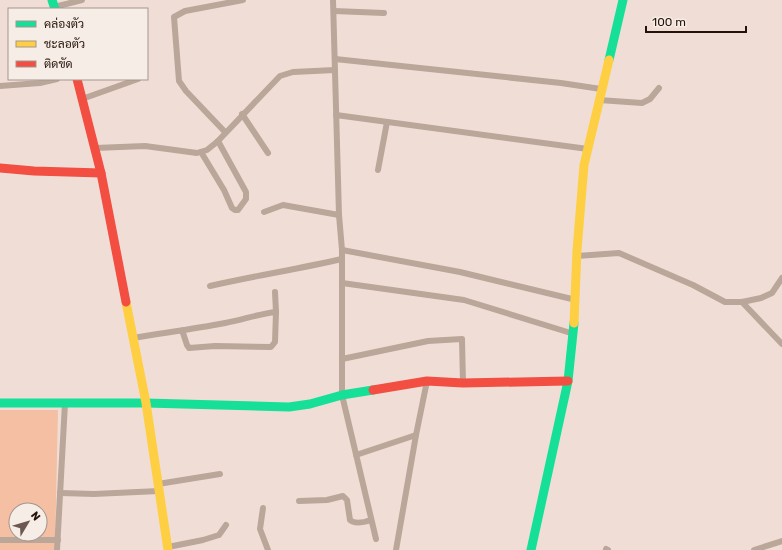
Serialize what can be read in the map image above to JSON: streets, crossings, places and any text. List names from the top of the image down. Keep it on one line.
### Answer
{"legend":["คล่องตัว","ชะลอตัว","ติดขัด"],"scale_bar":"100 m","north":"top right"}
